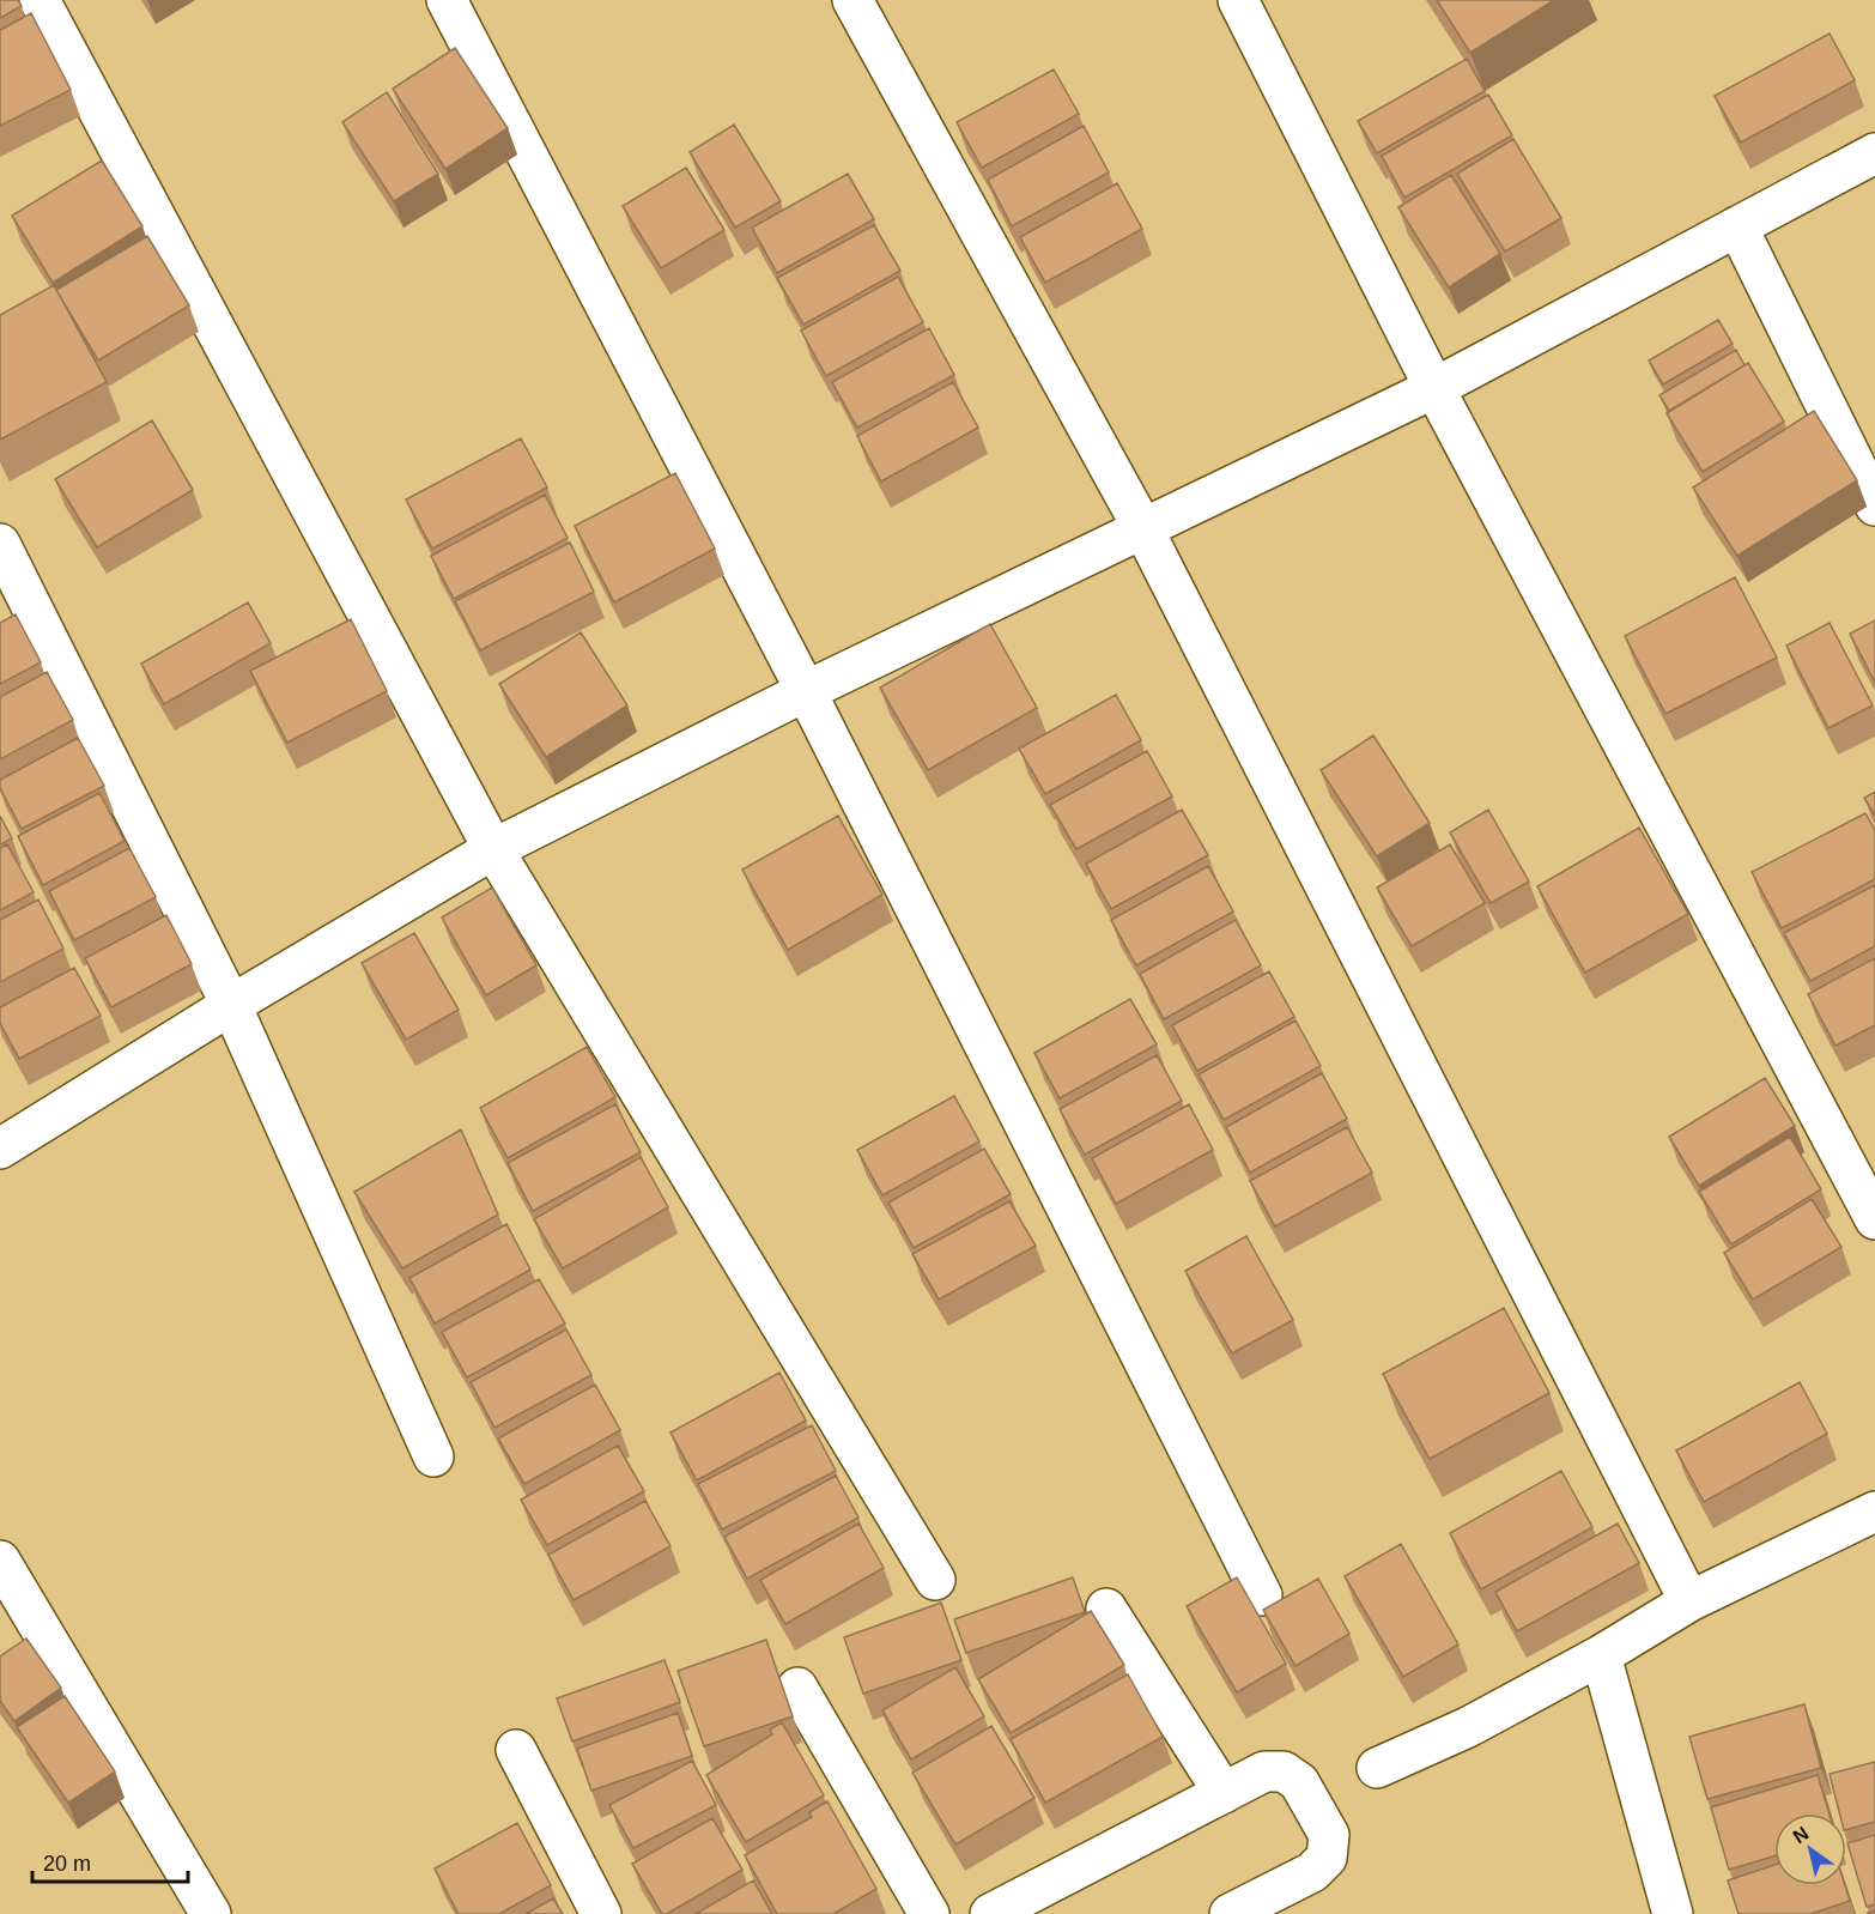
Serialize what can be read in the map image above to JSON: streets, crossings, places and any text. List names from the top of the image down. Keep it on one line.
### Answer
{"scale_bar":"20 m","north":"top left"}
